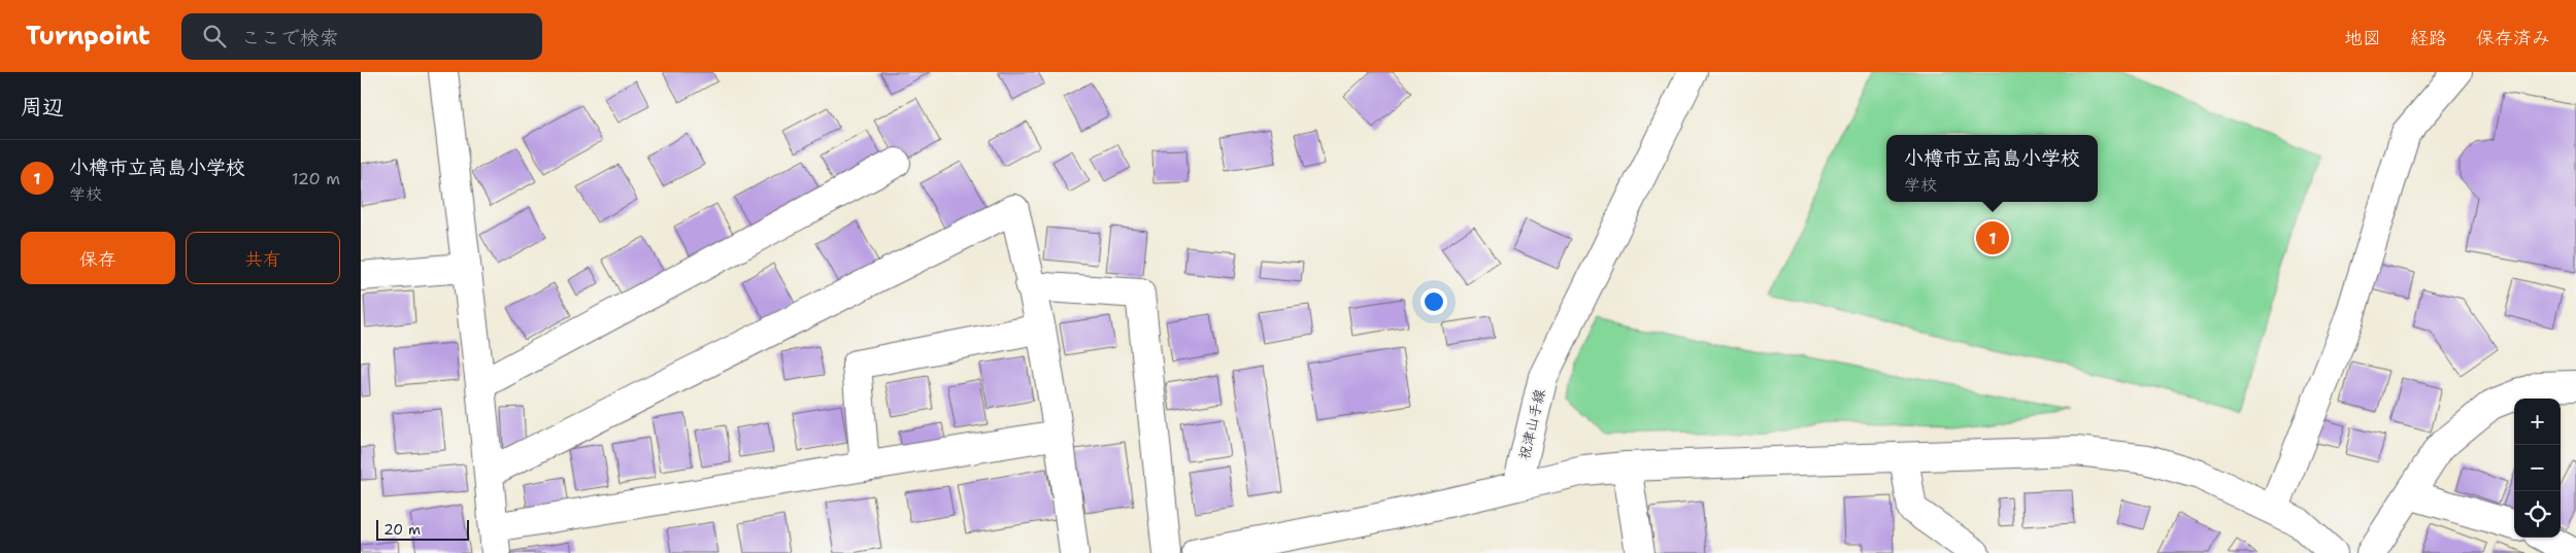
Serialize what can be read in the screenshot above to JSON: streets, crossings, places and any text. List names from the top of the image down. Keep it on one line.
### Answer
{"streets":{"street":["祝津山手線"]},"scale_bar":"20 m","page":{"header":"Turnpoint","search":"ここで検索","nav":["地図","経路","保存済み"],"heading":"周辺","popup":["小樽市立高島小学校","学校"],"list":[{"mark":"1","name":"小樽市立高島小学校","note":"学校","value":"120 m"}],"buttons":["保存","共有"],"pins":"1","map_buttons":["+","−"],"scale":"20 m"}}
